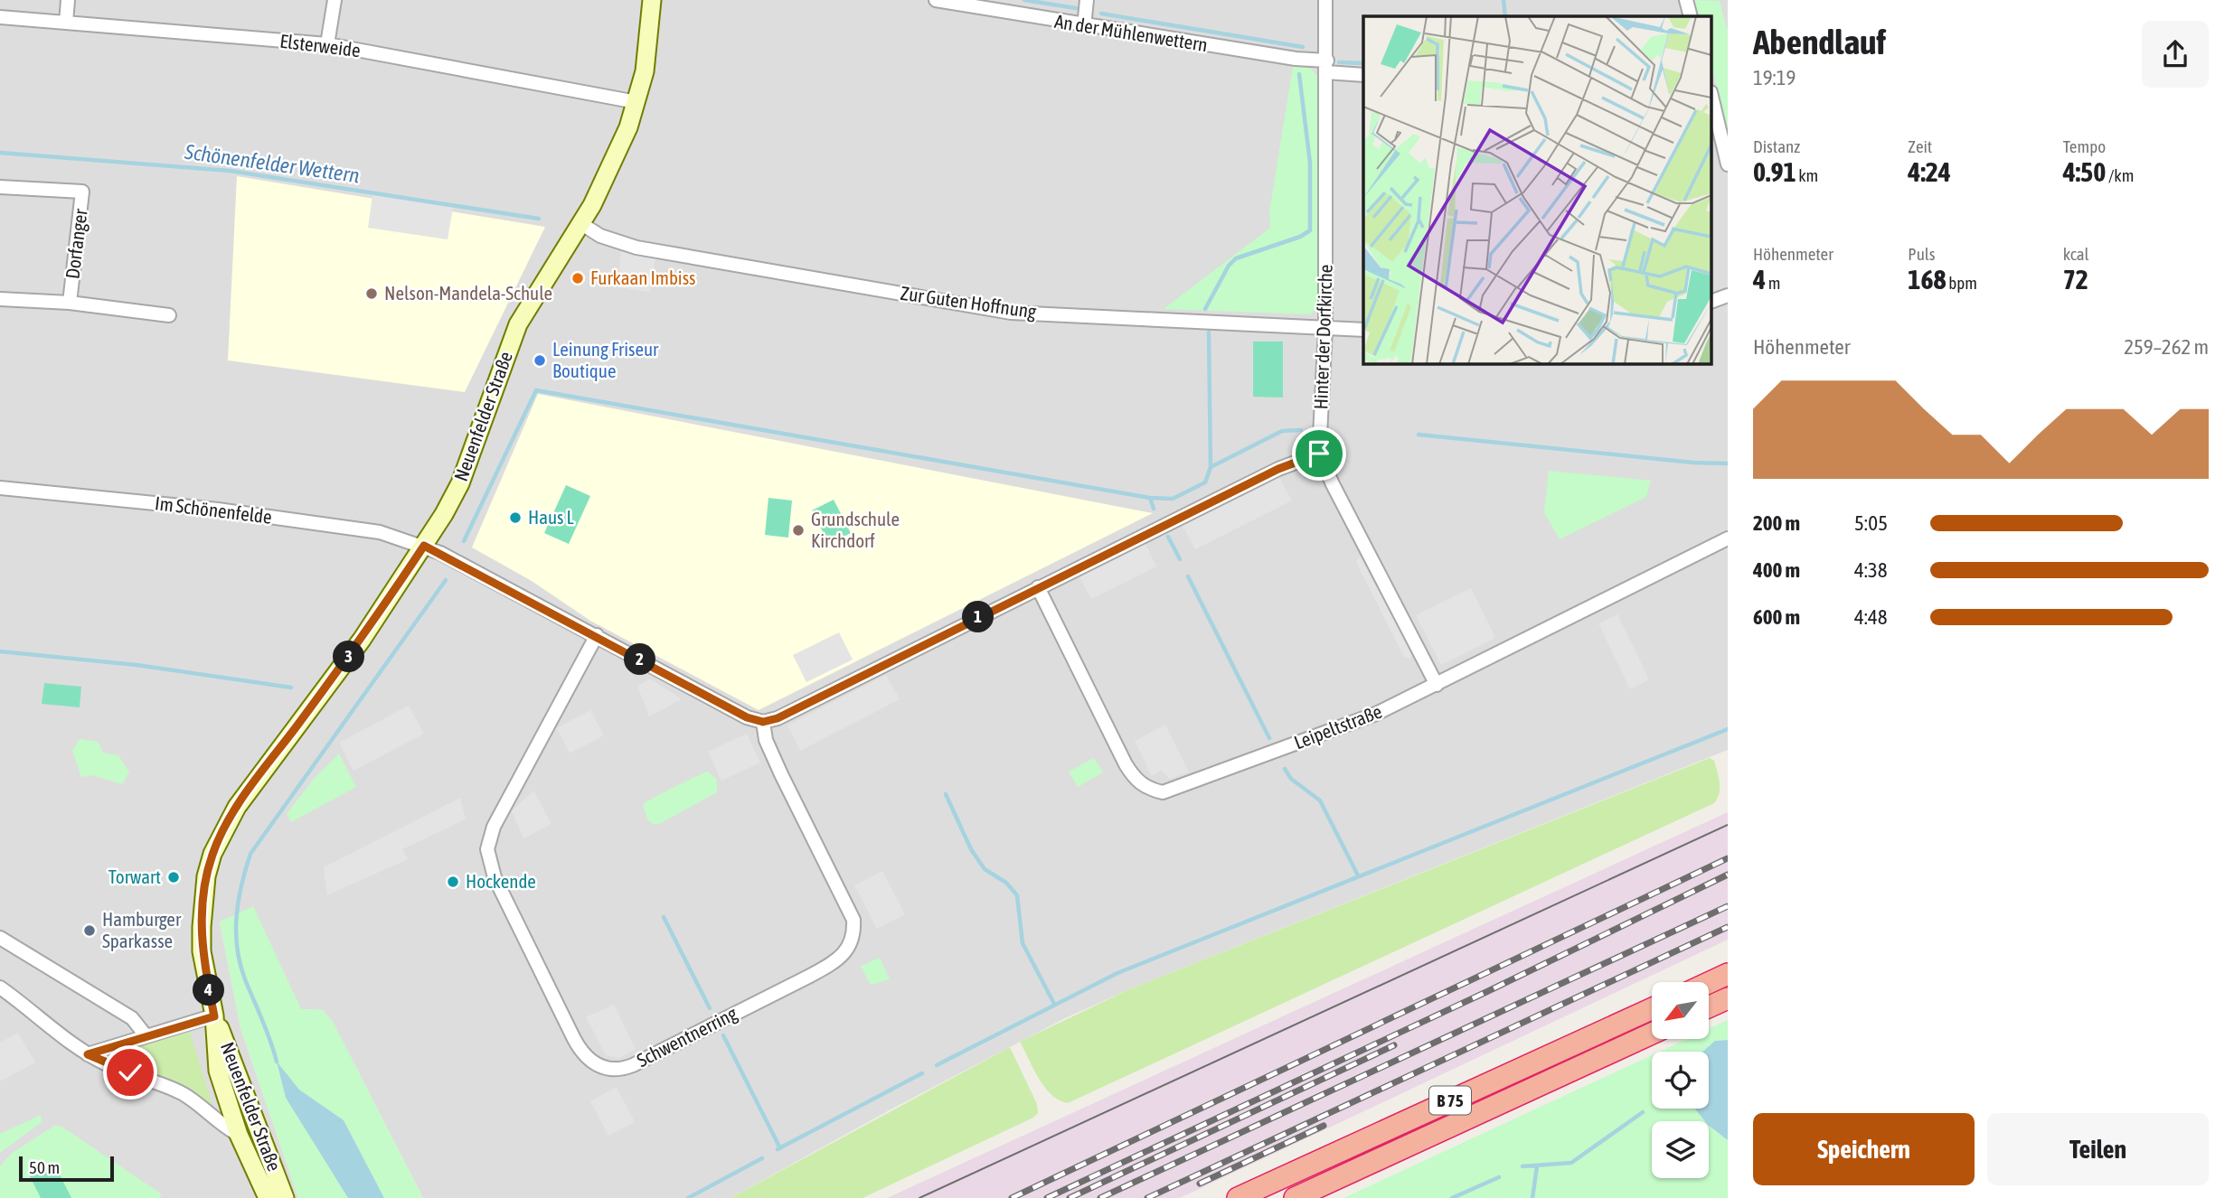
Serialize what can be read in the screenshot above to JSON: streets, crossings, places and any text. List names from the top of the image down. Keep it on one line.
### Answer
{"streets":{"highway":["B 75"],"main road":["Neuenfelder Straße"],"street":["An der Mühlenwettern","Elsterweide","Dorfanger","Zur Guten Hoffnung","Hinter der Dorfkirche","Im Schönenfelde","Leipeltstraße","Schwentnerring"]},"crossings":[["An der Mühlenwettern","Hinter der Dorfkirche"],["Elsterweide","Neuenfelder Straße"],["Zur Guten Hoffnung","Hinter der Dorfkirche"],["Zur Guten Hoffnung","Neuenfelder Straße"],["Hinter der Dorfkirche","Leipeltstraße"],["Neuenfelder Straße","Im Schönenfelde"],["Im Schönenfelde","Schwentnerring"]],"water":["Schönenfelder Wettern"],"places":["Furkaan Imbiss","Nelson-Mandela-Schule","Leinung Friseur Boutique","Haus L","Grundschule Kirchdorf","Torwart","Hockende","Hamburger Sparkasse"],"scale_bar":"50 m","north":"bottom left","page":{"heading":["Abendlauf","19:19"],"stats":[["Distanz","0.91 km"],["Zeit","4:24"],["Tempo","4:50 /km"],["Höhenmeter","4 m"],["Puls","168 bpm"],["kcal","72"]],"chart":["Höhenmeter","259–262 m"],"list":[{"name":"200 m","note":"5:05"},{"name":"400 m","note":"4:38"},{"name":"600 m","note":"4:48"}],"pins":["1","3","2","4"],"buttons":["Speichern","Teilen"],"scale":"50 m"}}
